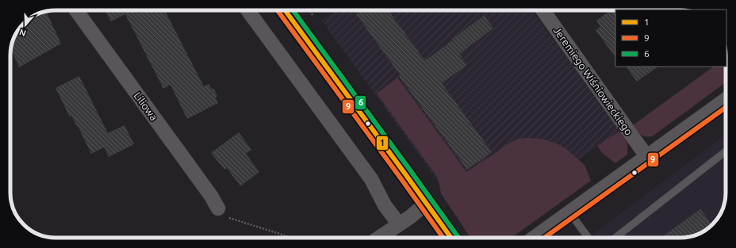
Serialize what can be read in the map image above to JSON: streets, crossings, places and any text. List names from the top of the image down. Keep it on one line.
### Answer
{"streets":{"street":["Jeremiego Wiśniowieckiego","Liliowa"]},"lines":["transit line 1","transit line 9","transit line 6"],"legend":["1","9","6"],"north":"bottom"}
